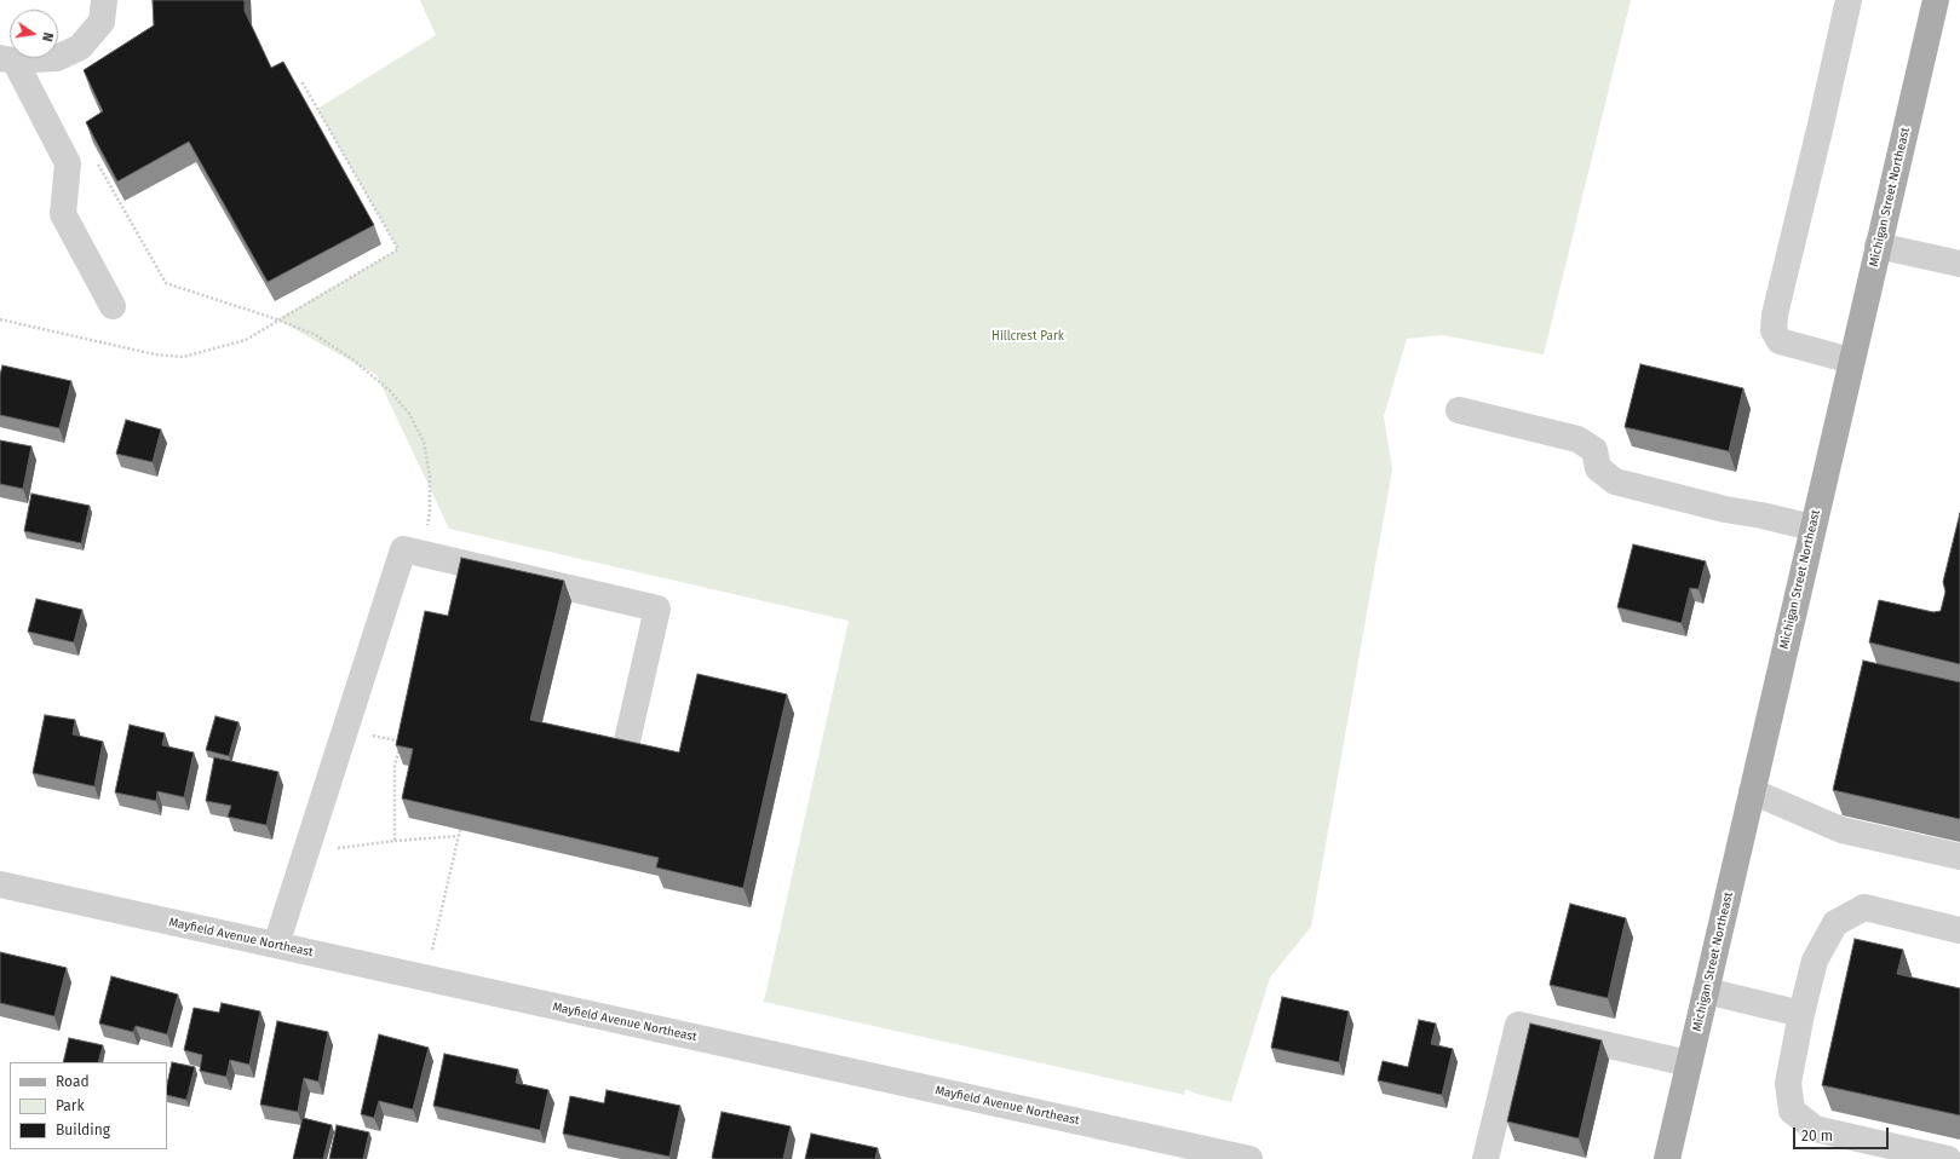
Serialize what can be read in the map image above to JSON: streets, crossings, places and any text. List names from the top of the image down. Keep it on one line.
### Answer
{"streets":{"main road":["Michigan Street Northeast"],"street":["Mayfield Avenue Northeast"]},"parks":["Hillcrest Park"],"legend":["Road","Park","Building"],"scale_bar":"20 m","north":"right"}
